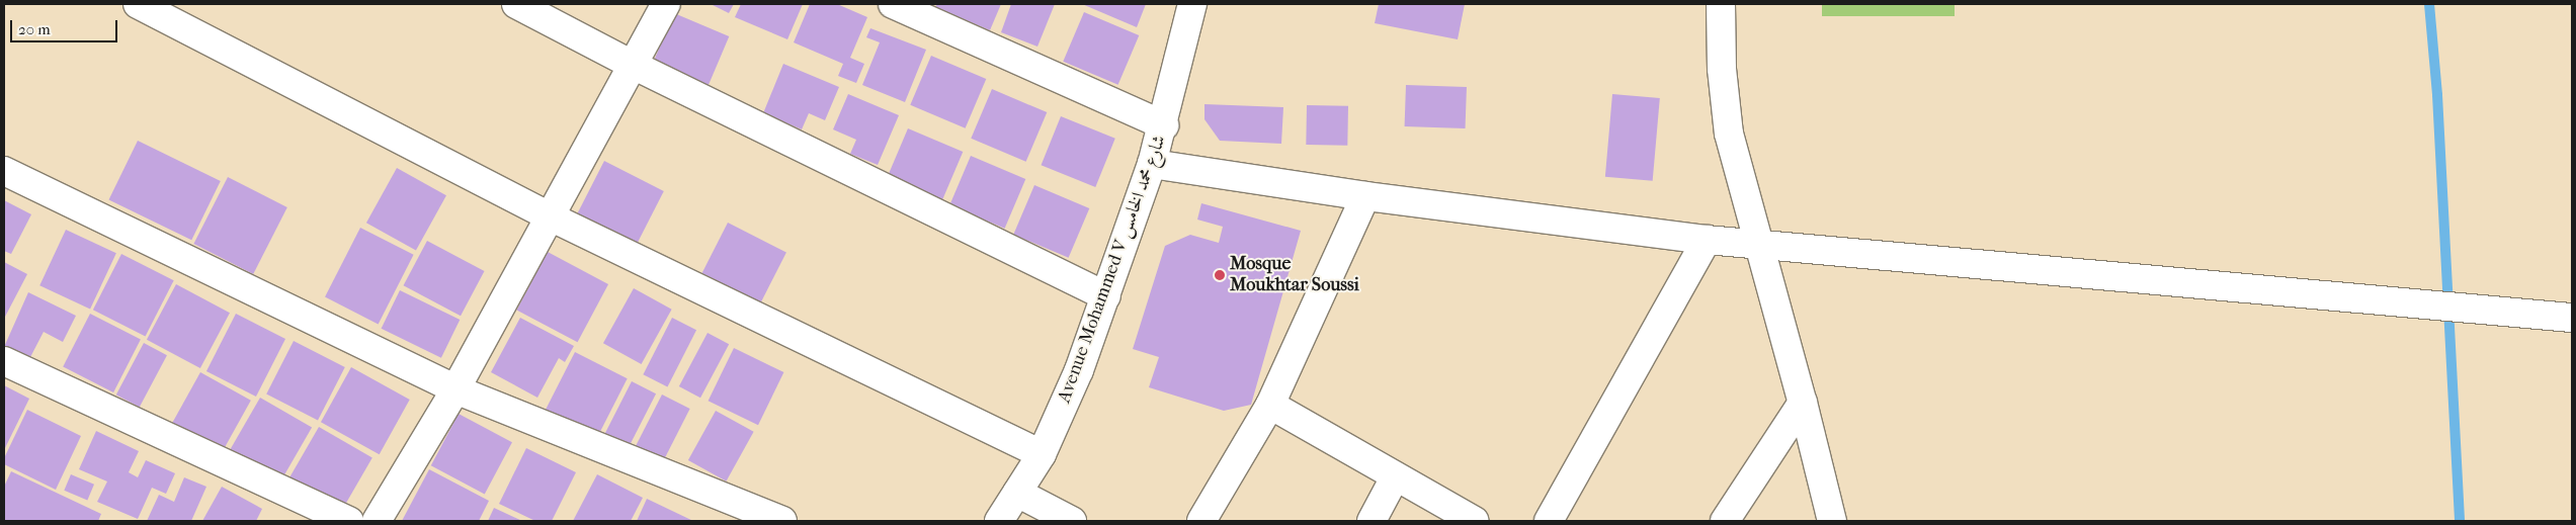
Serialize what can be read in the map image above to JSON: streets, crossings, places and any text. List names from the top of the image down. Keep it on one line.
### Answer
{"streets":{"street":["Avenue Mohammed V شارع محمد الخامس"]},"places":["Mosque Moukhtar Soussi"],"scale_bar":"20 m"}
